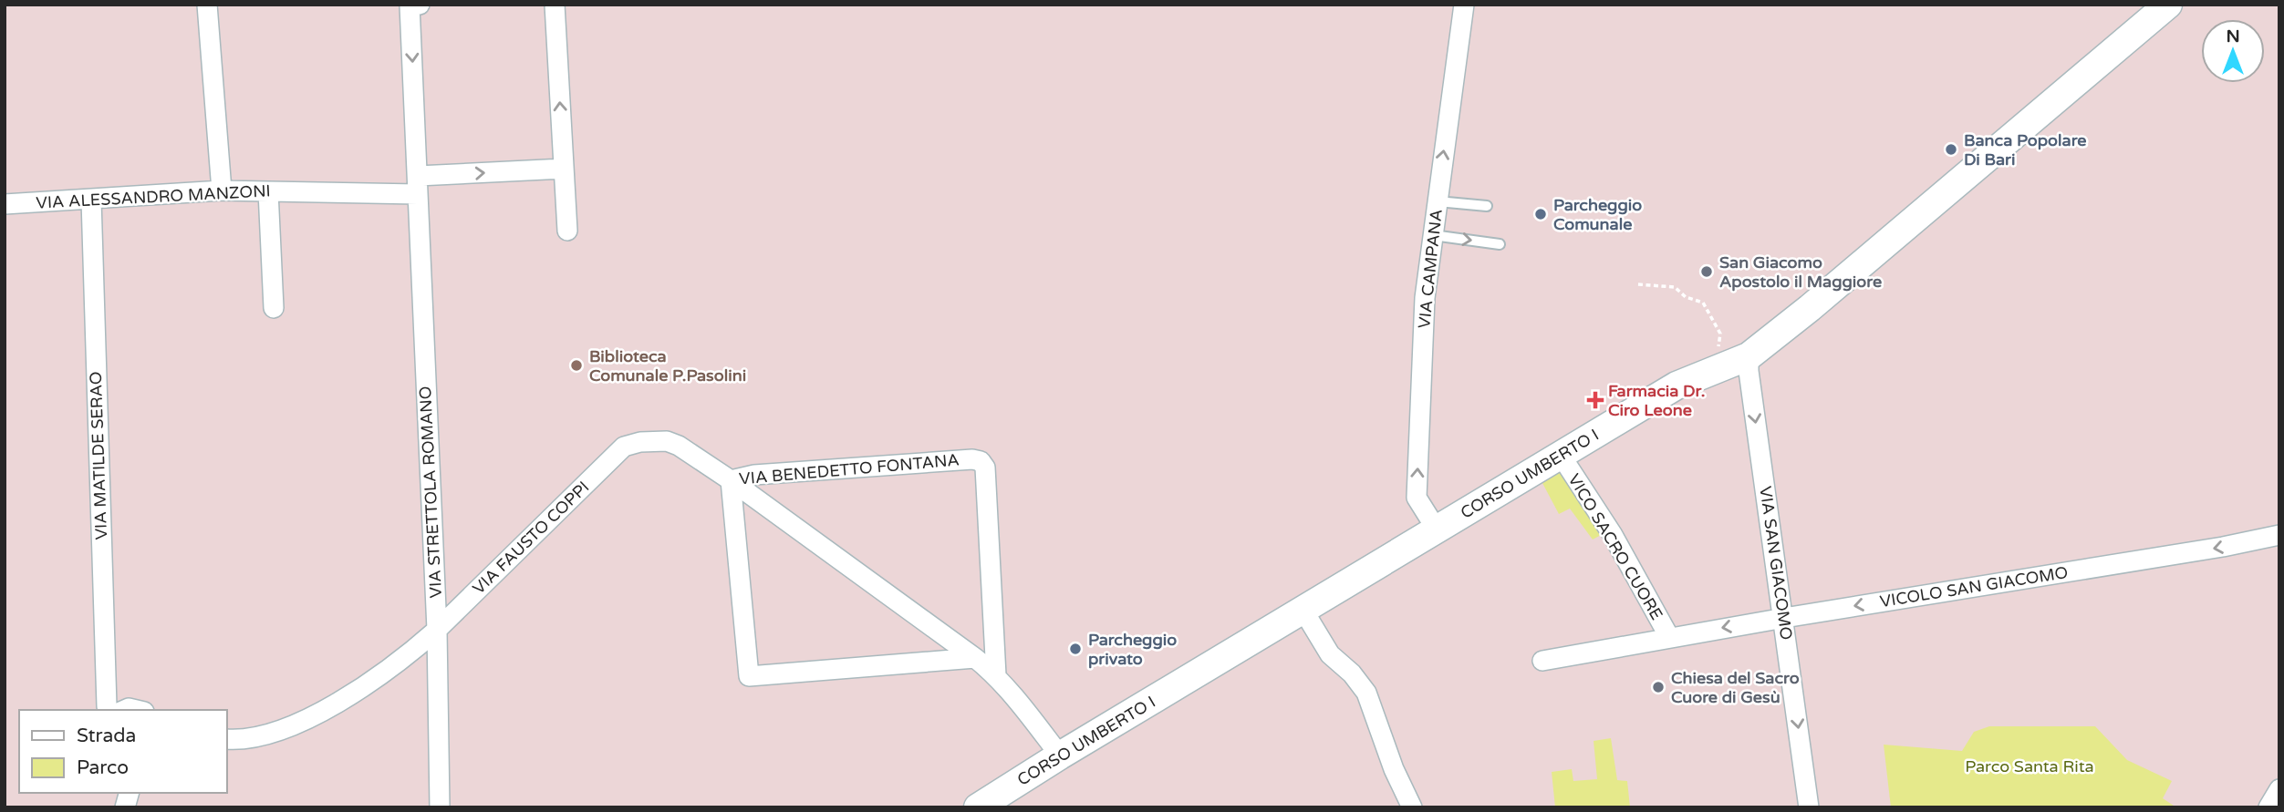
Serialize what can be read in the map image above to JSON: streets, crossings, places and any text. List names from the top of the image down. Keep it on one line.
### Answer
{"streets":{"main road":["CORSO UMBERTO I"],"street":["VIA ALESSANDRO MANZONI","VIA CAMPANA","VIA MATILDE SERAO","VIA BENEDETTO FONTANA","VIA STRETTOLA ROMANO","VIA FAUSTO COPPI","VICO SACRO CUORE","VIA SAN GIACOMO","VICOLO SAN GIACOMO"]},"crossings":[["VIA ALESSANDRO MANZONI","VIA MATILDE SERAO"],["VIA ALESSANDRO MANZONI","VIA STRETTOLA ROMANO"],["VIA CAMPANA","CORSO UMBERTO I"],["VIA BENEDETTO FONTANA","CORSO UMBERTO I"],["VIA BENEDETTO FONTANA","VIA FAUSTO COPPI"],["CORSO UMBERTO I","VICO SACRO CUORE"],["CORSO UMBERTO I","VIA SAN GIACOMO"],["VIA STRETTOLA ROMANO","VIA FAUSTO COPPI"],["VICO SACRO CUORE","VICOLO SAN GIACOMO"],["VIA SAN GIACOMO","VICOLO SAN GIACOMO"]],"one_way":["VIA CAMPANA","VIA SAN GIACOMO","VICOLO SAN GIACOMO"],"parks":["Parco Santa Rita"],"places":{"other":["Banca Popolare Di Bari","Parcheggio Comunale","San Giacomo Apostolo il Maggiore","Biblioteca Comunale P.Pasolini","Parcheggio privato","Chiesa del Sacro Cuore di Gesù"],"health":["Farmacia Dr. Ciro Leone"]},"legend":["Strada","Parco"],"north":"top"}
